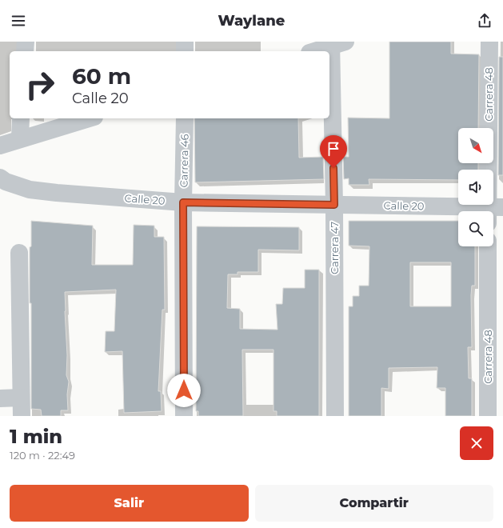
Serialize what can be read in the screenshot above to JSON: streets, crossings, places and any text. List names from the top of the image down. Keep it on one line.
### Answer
{"streets":{"street":["Carrera 48","Carrera 46","Calle 20","Carrera 47"]},"crossings":[["Carrera 46","Calle 20"],["Calle 20","Carrera 47"]],"north":"bottom right","page":{"header":"Waylane","turn":["60 m","Calle 20"],"heading":["1 min","120 m · 22:49"],"buttons":["Salir","Compartir"]}}
